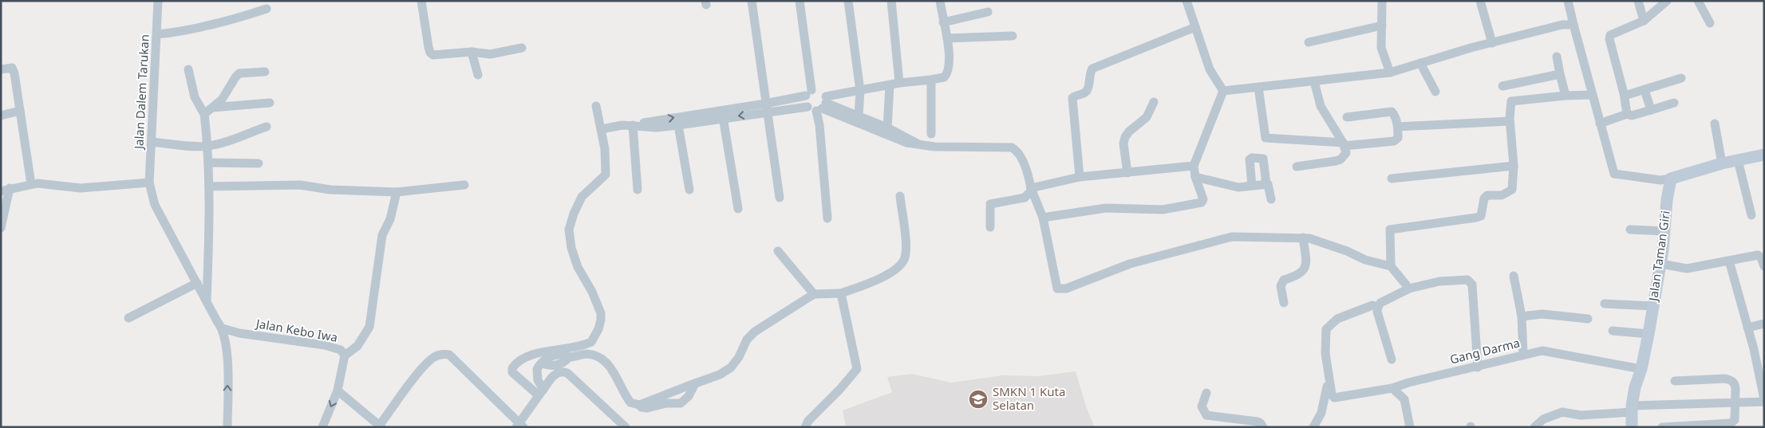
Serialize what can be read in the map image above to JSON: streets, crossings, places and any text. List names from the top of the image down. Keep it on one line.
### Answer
{"streets":{"street":["Jalan Dalem Tarukan","Jalan Taman Giri","Jalan Kebo Iwa","Gang Darma"]},"crossings":[["Jalan Taman Giri","Gang Darma"]],"places":{"school or university":["SMKN 1 Kuta Selatan"]}}
